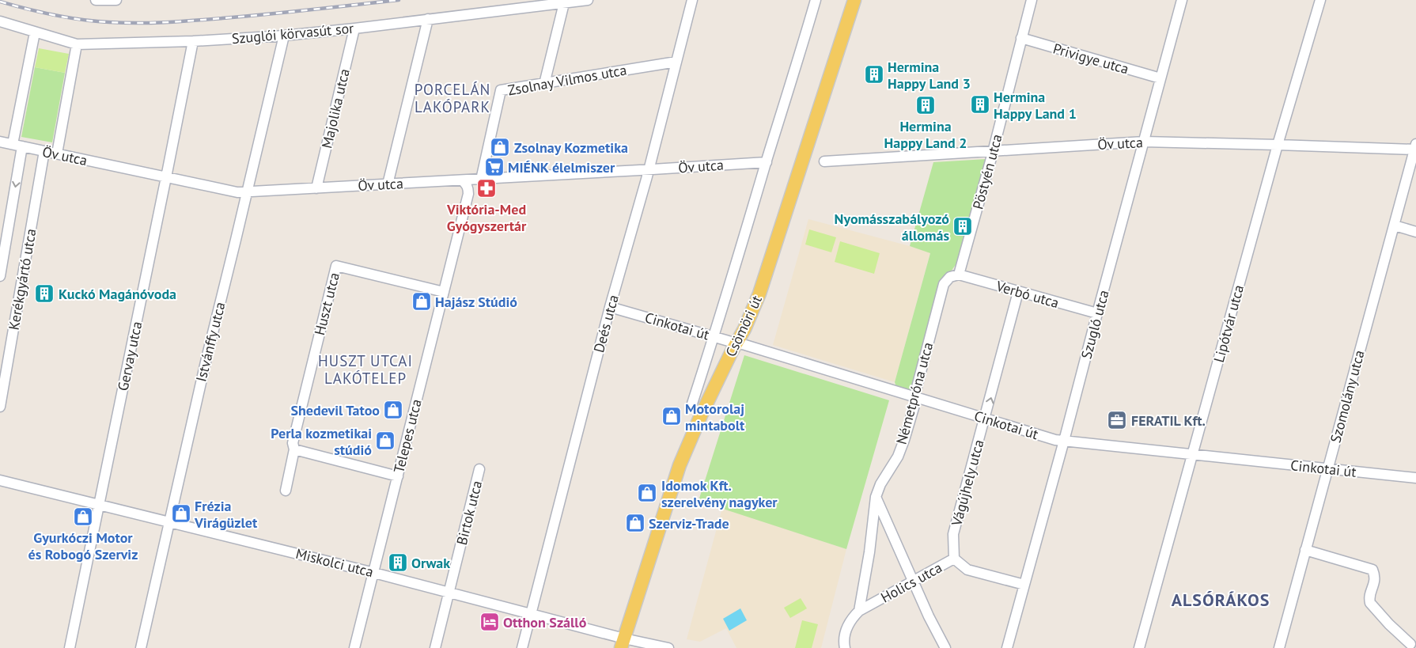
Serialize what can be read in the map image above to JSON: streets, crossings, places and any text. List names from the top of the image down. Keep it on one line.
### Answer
{"streets":{"main road":["Csömöri út"],"street":["Szuglói körvasút sor","Privigye utca","Zsolnay Vilmos utca","Majolika utca","Öv utca","Pöstyén utca","Kerékgyártó utca","Verbó utca","Huszt utca","Deés utca","Lipótvár utca","Szugló utca","Cinkotai út","Istvánffy utca","Gervay utca","Németpróna utca","Szomolány utca","Telepes utca","Vágújhely utca","Birtok utca","Miskolci utca","Holics utca"]},"crossings":[["Szuglói körvasút sor","Majolika utca"],["Szuglói körvasút sor","Kerékgyártó utca"],["Szuglói körvasút sor","Istvánffy utca"],["Szuglói körvasút sor","Gervay utca"],["Privigye utca","Pöstyén utca"],["Privigye utca","Szugló utca"],["Zsolnay Vilmos utca","Öv utca"],["Zsolnay Vilmos utca","Deés utca"],["Majolika utca","Öv utca"],["Öv utca","Pöstyén utca"],["Öv utca","Kerékgyártó utca"],["Öv utca","Deés utca"],["Öv utca","Lipótvár utca"],["Öv utca","Szugló utca"],["Öv utca","Csömöri út"],["Öv utca","Istvánffy utca"],["Öv utca","Gervay utca"],["Öv utca","Szomolány utca"],["Öv utca","Telepes utca"],["Pöstyén utca","Verbó utca"],["Pöstyén utca","Németpróna utca"],["Verbó utca","Szugló utca"],["Verbó utca","Németpróna utca"],["Verbó utca","Vágújhely utca"],["Huszt utca","Telepes utca"],["Deés utca","Cinkotai út"],["Deés utca","Miskolci utca"],["Lipótvár utca","Cinkotai út"],["Szugló utca","Cinkotai út"],["Szugló utca","Holics utca"],["Cinkotai út","Csömöri út"],["Cinkotai út","Németpróna utca"],["Cinkotai út","Szomolány utca"],["Cinkotai út","Vágújhely utca"],["Csömöri út","Miskolci utca"],["Istvánffy utca","Miskolci utca"],["Gervay utca","Miskolci utca"],["Németpróna utca","Holics utca"],["Telepes utca","Miskolci utca"],["Vágújhely utca","Holics utca"],["Birtok utca","Miskolci utca"]],"one_way":["Vágújhely utca"],"districts":["PORCELÁN LAKÓPARK","HUSZT UTCAI LAKÓTELEP","ALSÓRÁKOS"],"places":{"building":["Hermina Happy Land 3","Hermina Happy Land 1","Hermina Happy Land 2","Nyomásszabályozó állomás","Kuckó Magánóvoda","Orwak"],"shop":["Zsolnay Kozmetika","Hajász Stúdió","Shedevil Tatoo","Motorolaj mintabolt","Perla kozmetikai stúdió","Idomok Kft. szerelvény nagyker","Frézia Virágüzlet","Gyurkóczi Motor és Robogó Szerviz","Szerviz-Trade"],"supermarket":["MIÉNK élelmiszer"],"pharmacy":["Viktória-Med Gyógyszertár"],"office":["FERATIL Kft."],"hotel":["Otthon Szálló"]}}
